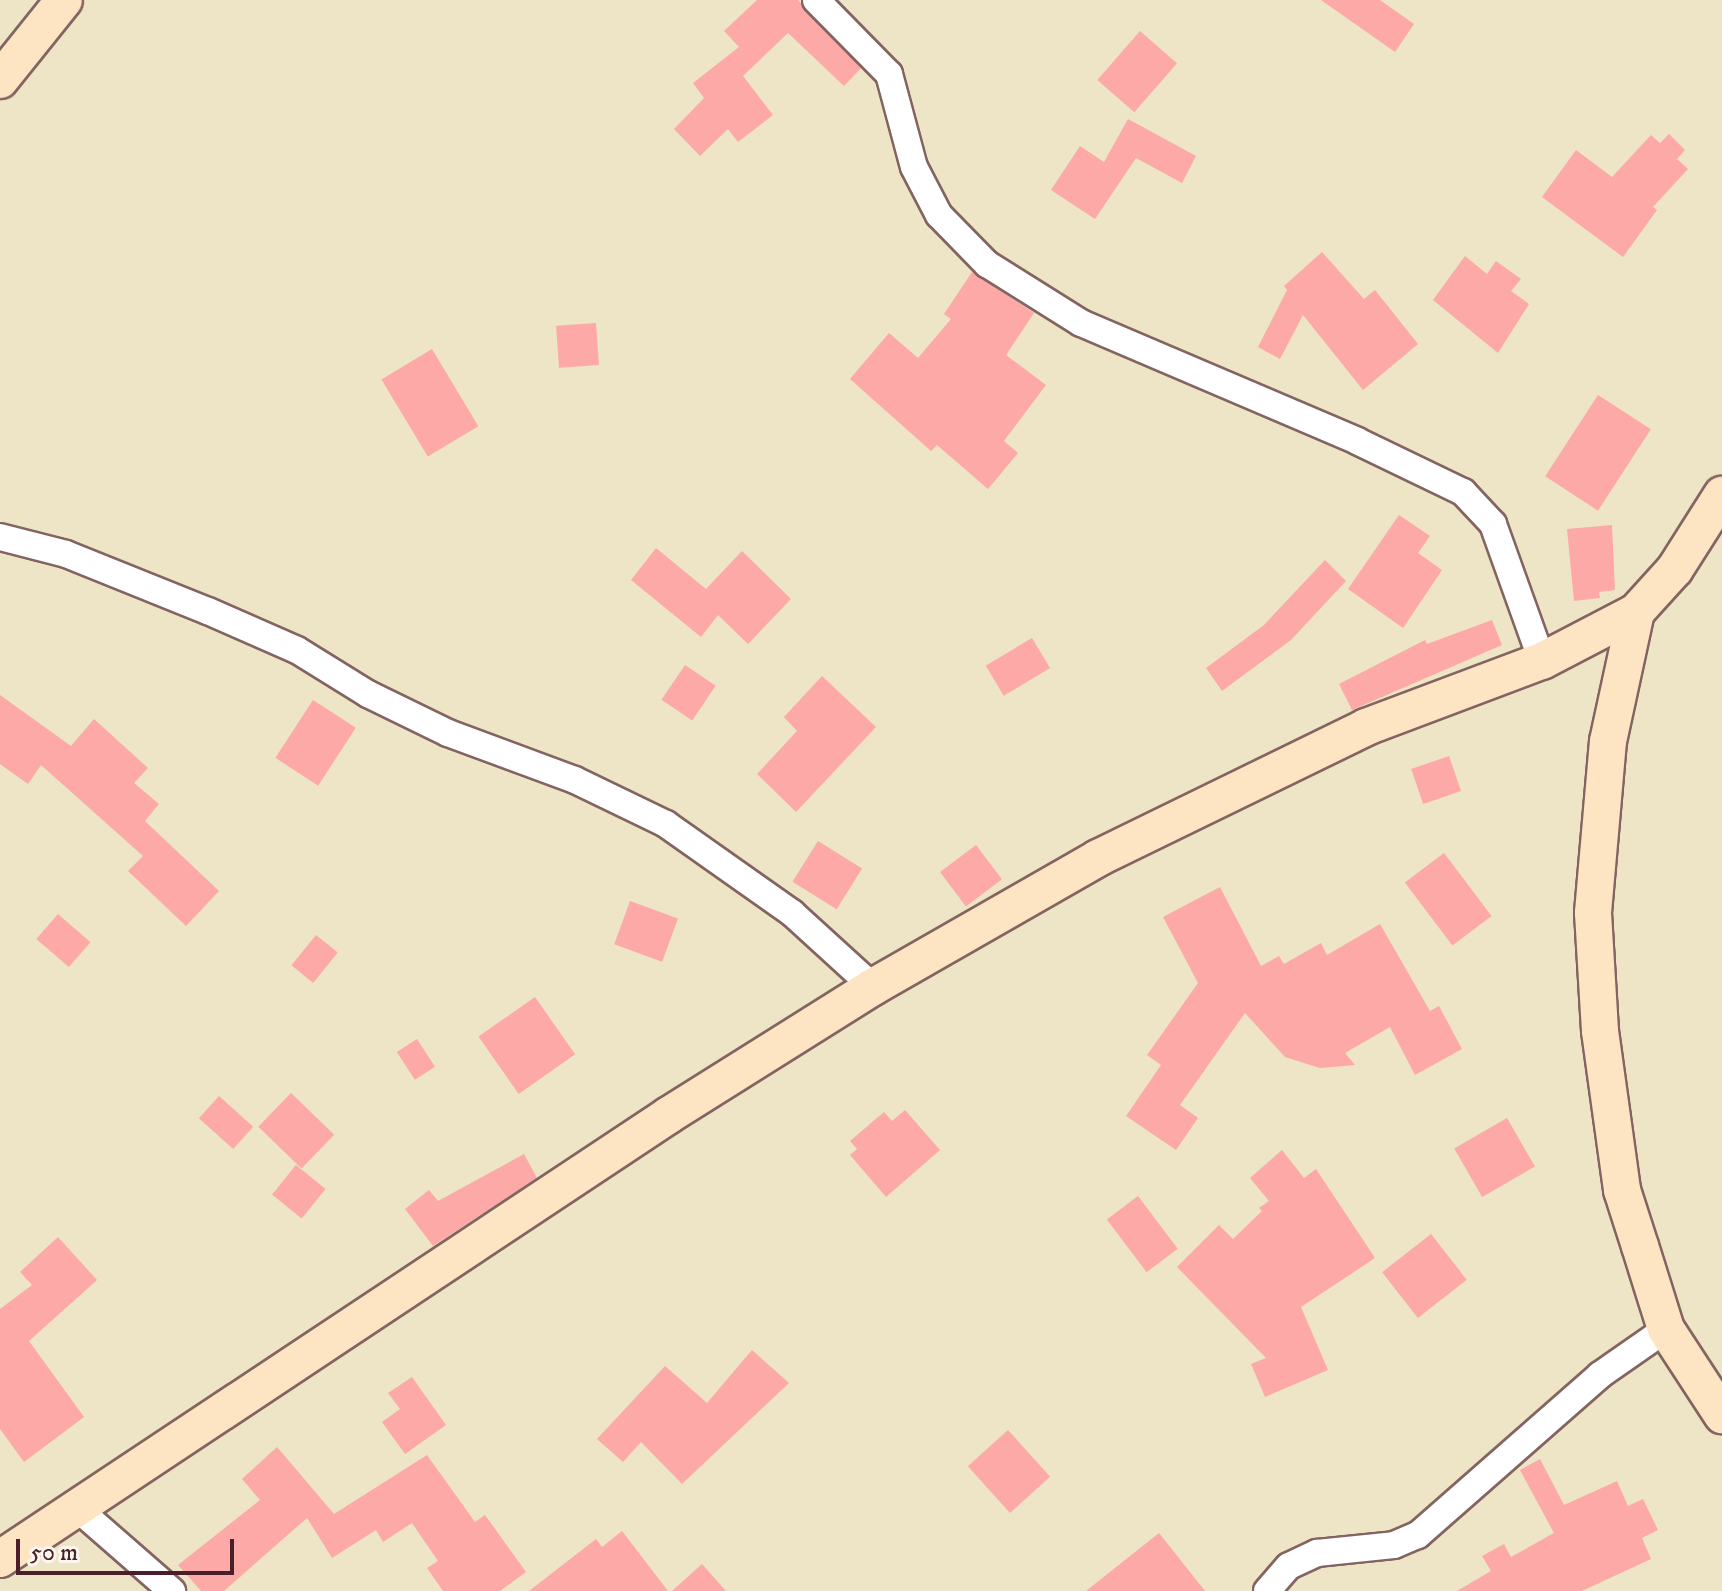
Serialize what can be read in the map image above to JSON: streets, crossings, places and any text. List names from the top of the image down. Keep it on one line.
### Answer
{"scale_bar":"50 m"}
